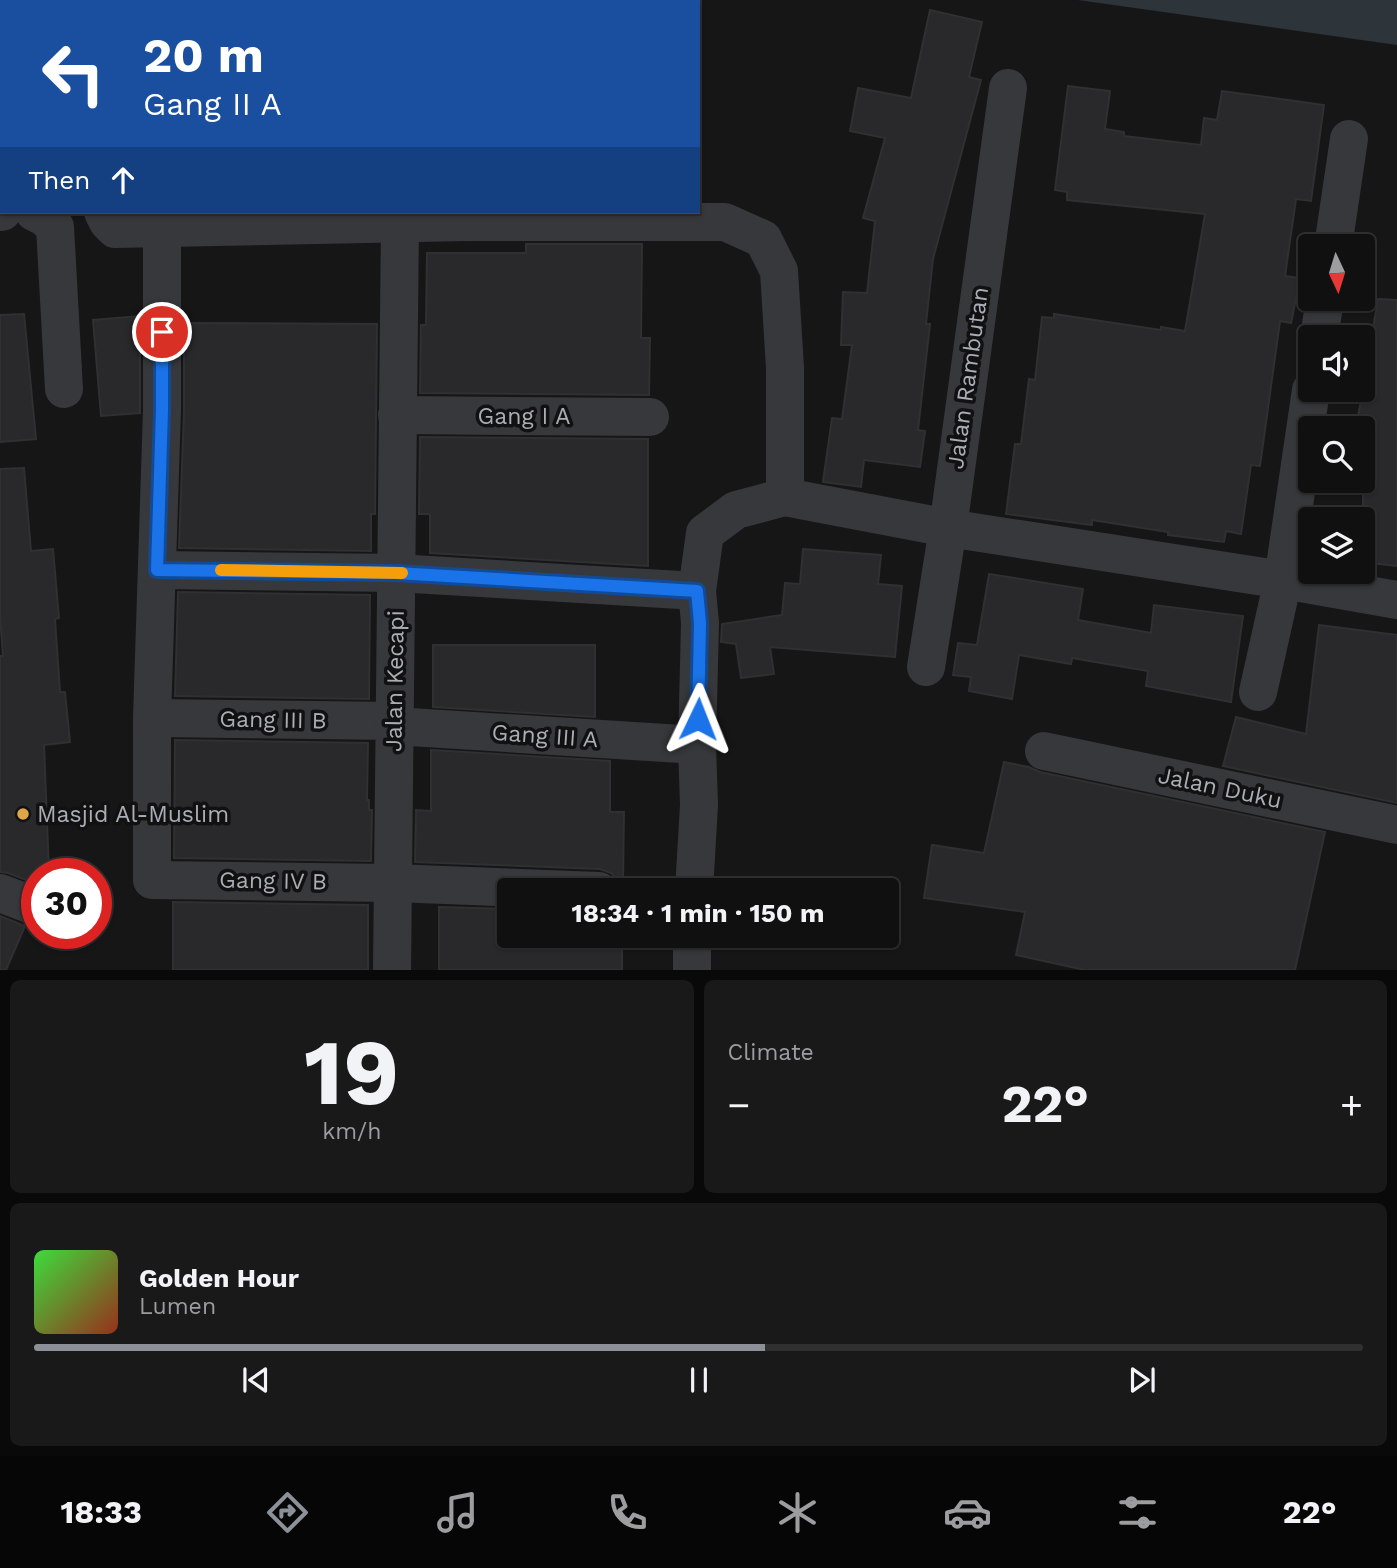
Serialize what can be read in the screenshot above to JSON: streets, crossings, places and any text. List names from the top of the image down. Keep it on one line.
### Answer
{"streets":{"street":["Jalan Rambutan","Gang I A","Jalan Kecapi","Gang III B","Gang III A","Jalan Duku","Gang IV B"]},"crossings":[["Gang I A","Jalan Kecapi"],["Jalan Kecapi","Gang III B"],["Jalan Kecapi","Gang III A"],["Jalan Kecapi","Gang IV B"],["Gang III B","Gang III A"],["Gang III B","Gang IV B"]],"places":["Masjid Al-Muslim"],"north":"bottom","page":{"turn":["20 m","Gang II A"],"then":"Then","limit":"30","trip":"18:34 · 1 min · 150 m","tile":[["19","km/h"],"Climate"],"heat":["−","22°","+"],"song":["Golden Hour","Lumen"],"tabs":["18:33","22°"]}}
